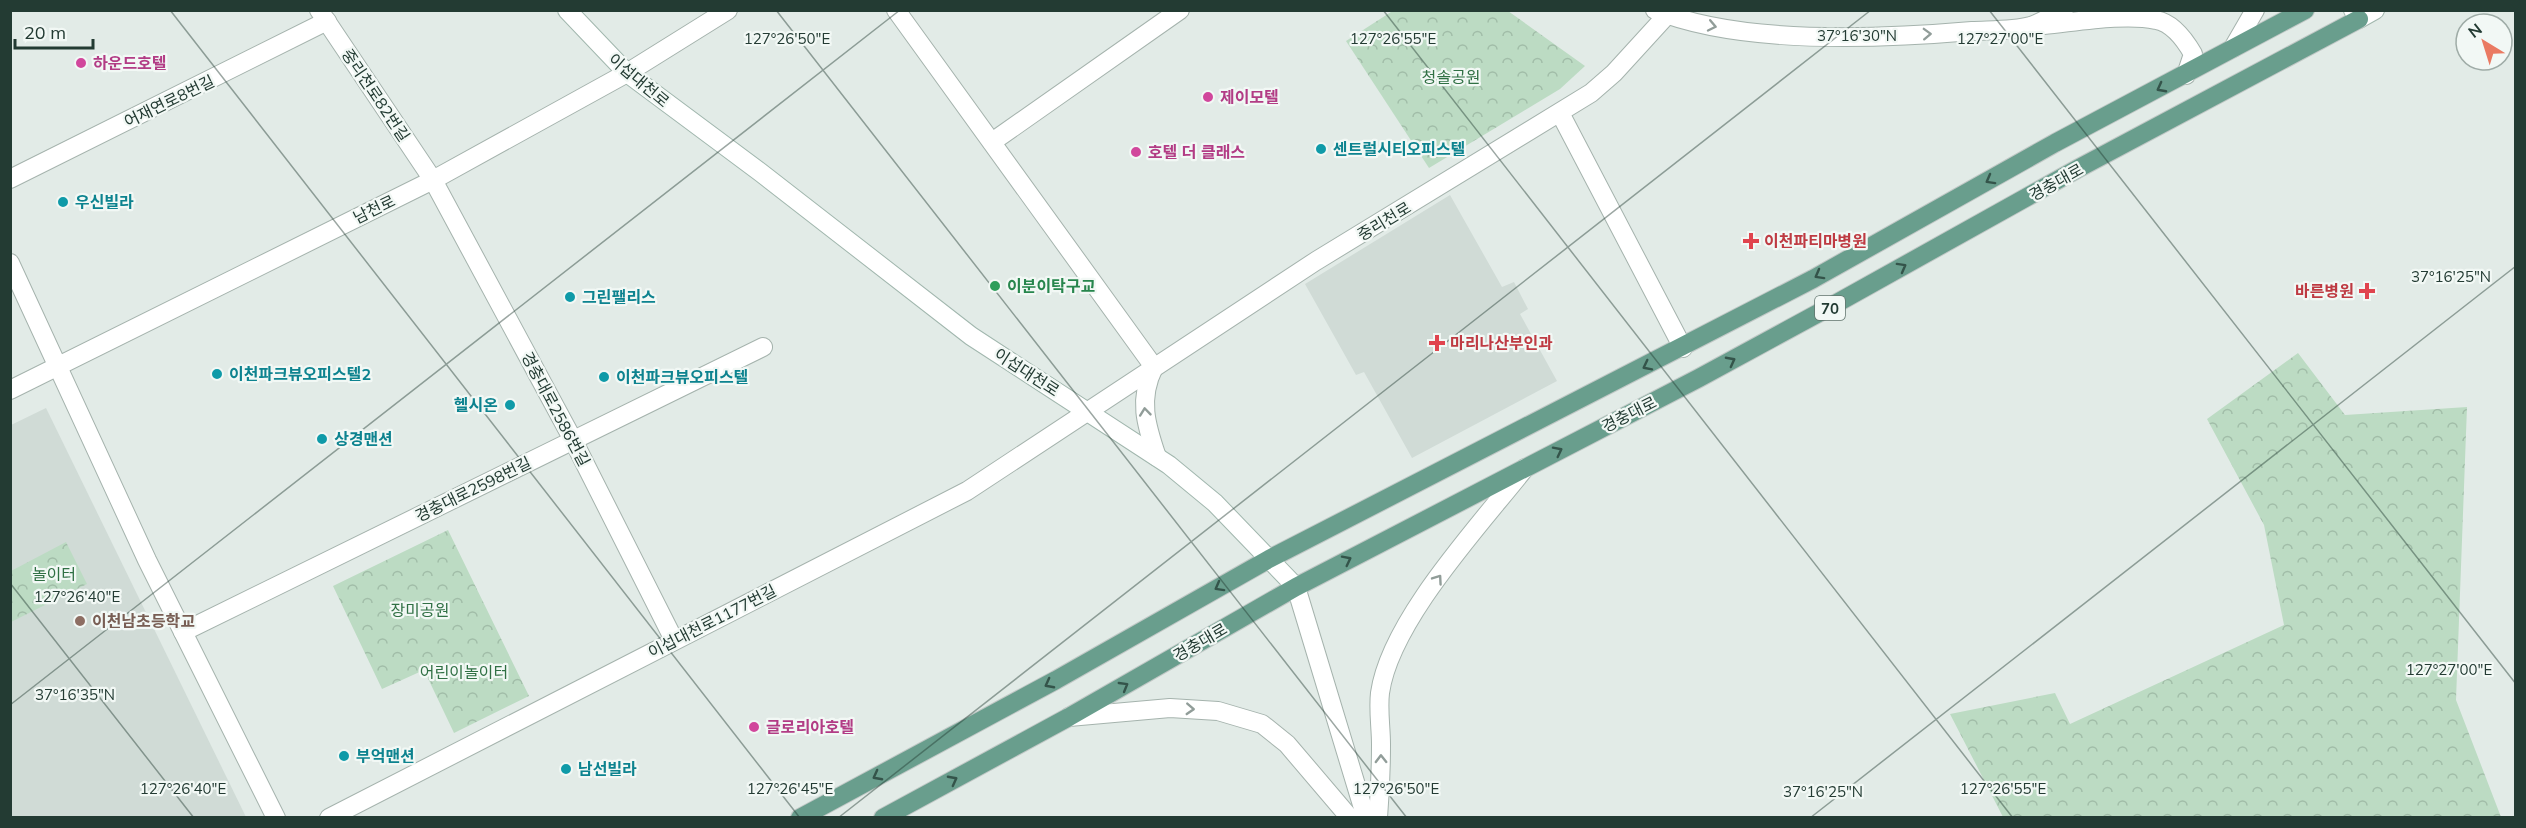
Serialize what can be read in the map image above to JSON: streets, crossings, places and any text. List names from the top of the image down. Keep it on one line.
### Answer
{"streets":{"main road":["경충대로","70"],"street":["이섭대천로","중리천로82번길","어재연로8번길","남천로","중리천로","경충대로2586번길","경충대로2598번길","이섭대천로1177번길"]},"crossings":[["이섭대천로","경충대로"],["이섭대천로","남천로"],["이섭대천로","중리천로"],["이섭대천로","이섭대천로1177번길"],["중리천로82번길","어재연로8번길"],["중리천로82번길","남천로"],["중리천로82번길","경충대로2586번길"],["남천로","경충대로2586번길"],["중리천로","이섭대천로1177번길"],["경충대로2586번길","경충대로2598번길"],["경충대로2586번길","이섭대천로1177번길"]],"parks":["청솔공원","놀이터","장미공원","어린이놀이터"],"places":{"other":["하운드호텔","제이모텔","센트럴시티오피스텔","호텔 더 클래스","우신빌라","이분이탁구교","그린팰리스","이천파크뷰오피스텔2","이천파크뷰오피스텔","헬시온","상경맨션","이천남초등학교","글로리아호텔","부억맨션","남선빌라"],"health":["이천파티마병원","바른병원","마리나산부인과"]},"scale_bar":"20 m","north":"top left","coordinates":["37°16'30\"N","127°26'50\"E","127°26'55\"E","127°27'00\"E","37°16'25\"N","127°26'40\"E","37°16'35\"N","127°26'45\"E"]}
